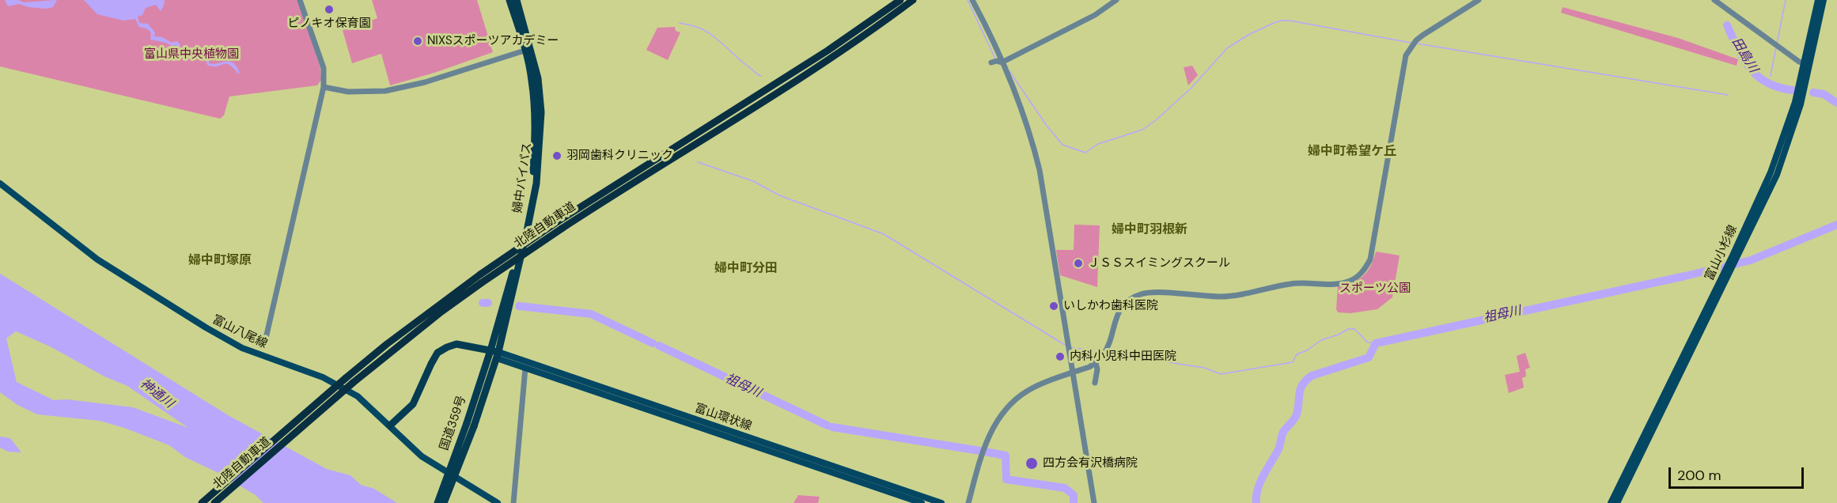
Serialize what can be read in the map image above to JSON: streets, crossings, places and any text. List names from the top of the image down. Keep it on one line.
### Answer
{"streets":{"highway":["婦中バイパス","北陸自動車道","国道359号"],"main road":["富山小杉線","富山八尾線","富山環状線"]},"crossings":[["婦中バイパス","富山環状線"],["婦中バイパス","国道359号"],["富山環状線","国道359号"]],"districts":["婦中町希望ケ丘","婦中町羽根新","婦中町塚原","婦中町分田"],"water":["田島川","祖母川","神通川"],"parks":["富山県中央植物園","スポーツ公園"],"places":["ピノキオ保育園","NIXSスポーツアカデミー","羽岡歯科クリニック","ＪＳＳスイミングスクール","いしかわ歯科医院","内科小児科中田医院","四方会有沢橋病院"],"scale_bar":"200 m"}
